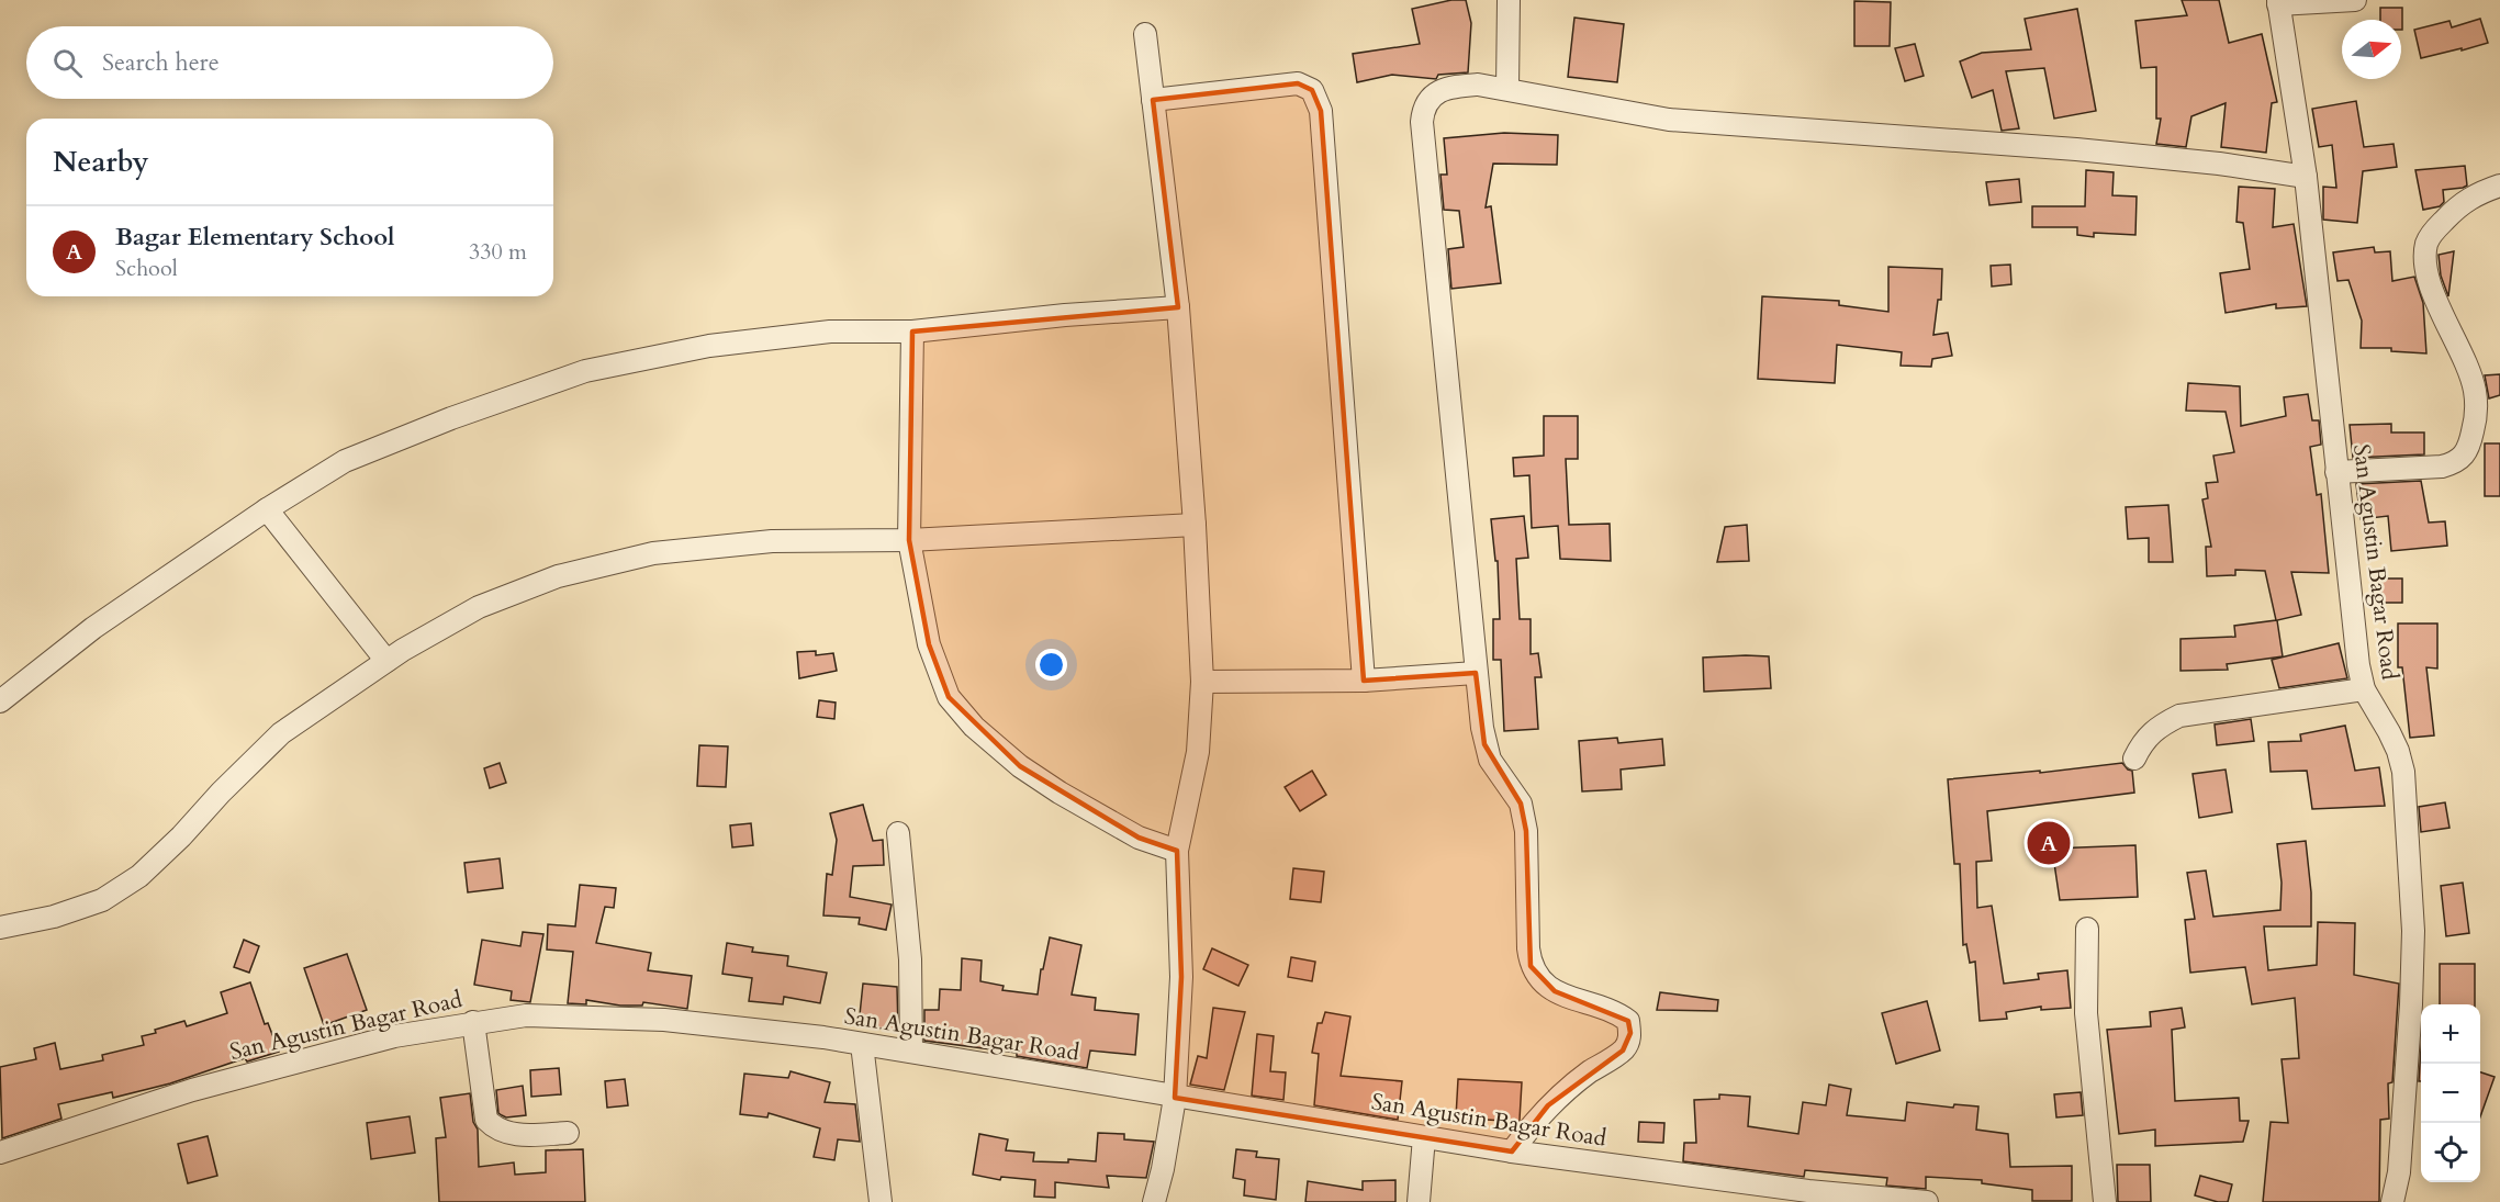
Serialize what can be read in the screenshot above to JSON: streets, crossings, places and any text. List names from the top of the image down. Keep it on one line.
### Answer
{"streets":{"street":["San Agustin Bagar Road"]},"north":"right","page":{"search":"Search here","heading":"Nearby","list":[{"mark":"A","name":"Bagar Elementary School","note":"School","value":"330 m"}],"pins":"A","map_buttons":["+","−"]}}
